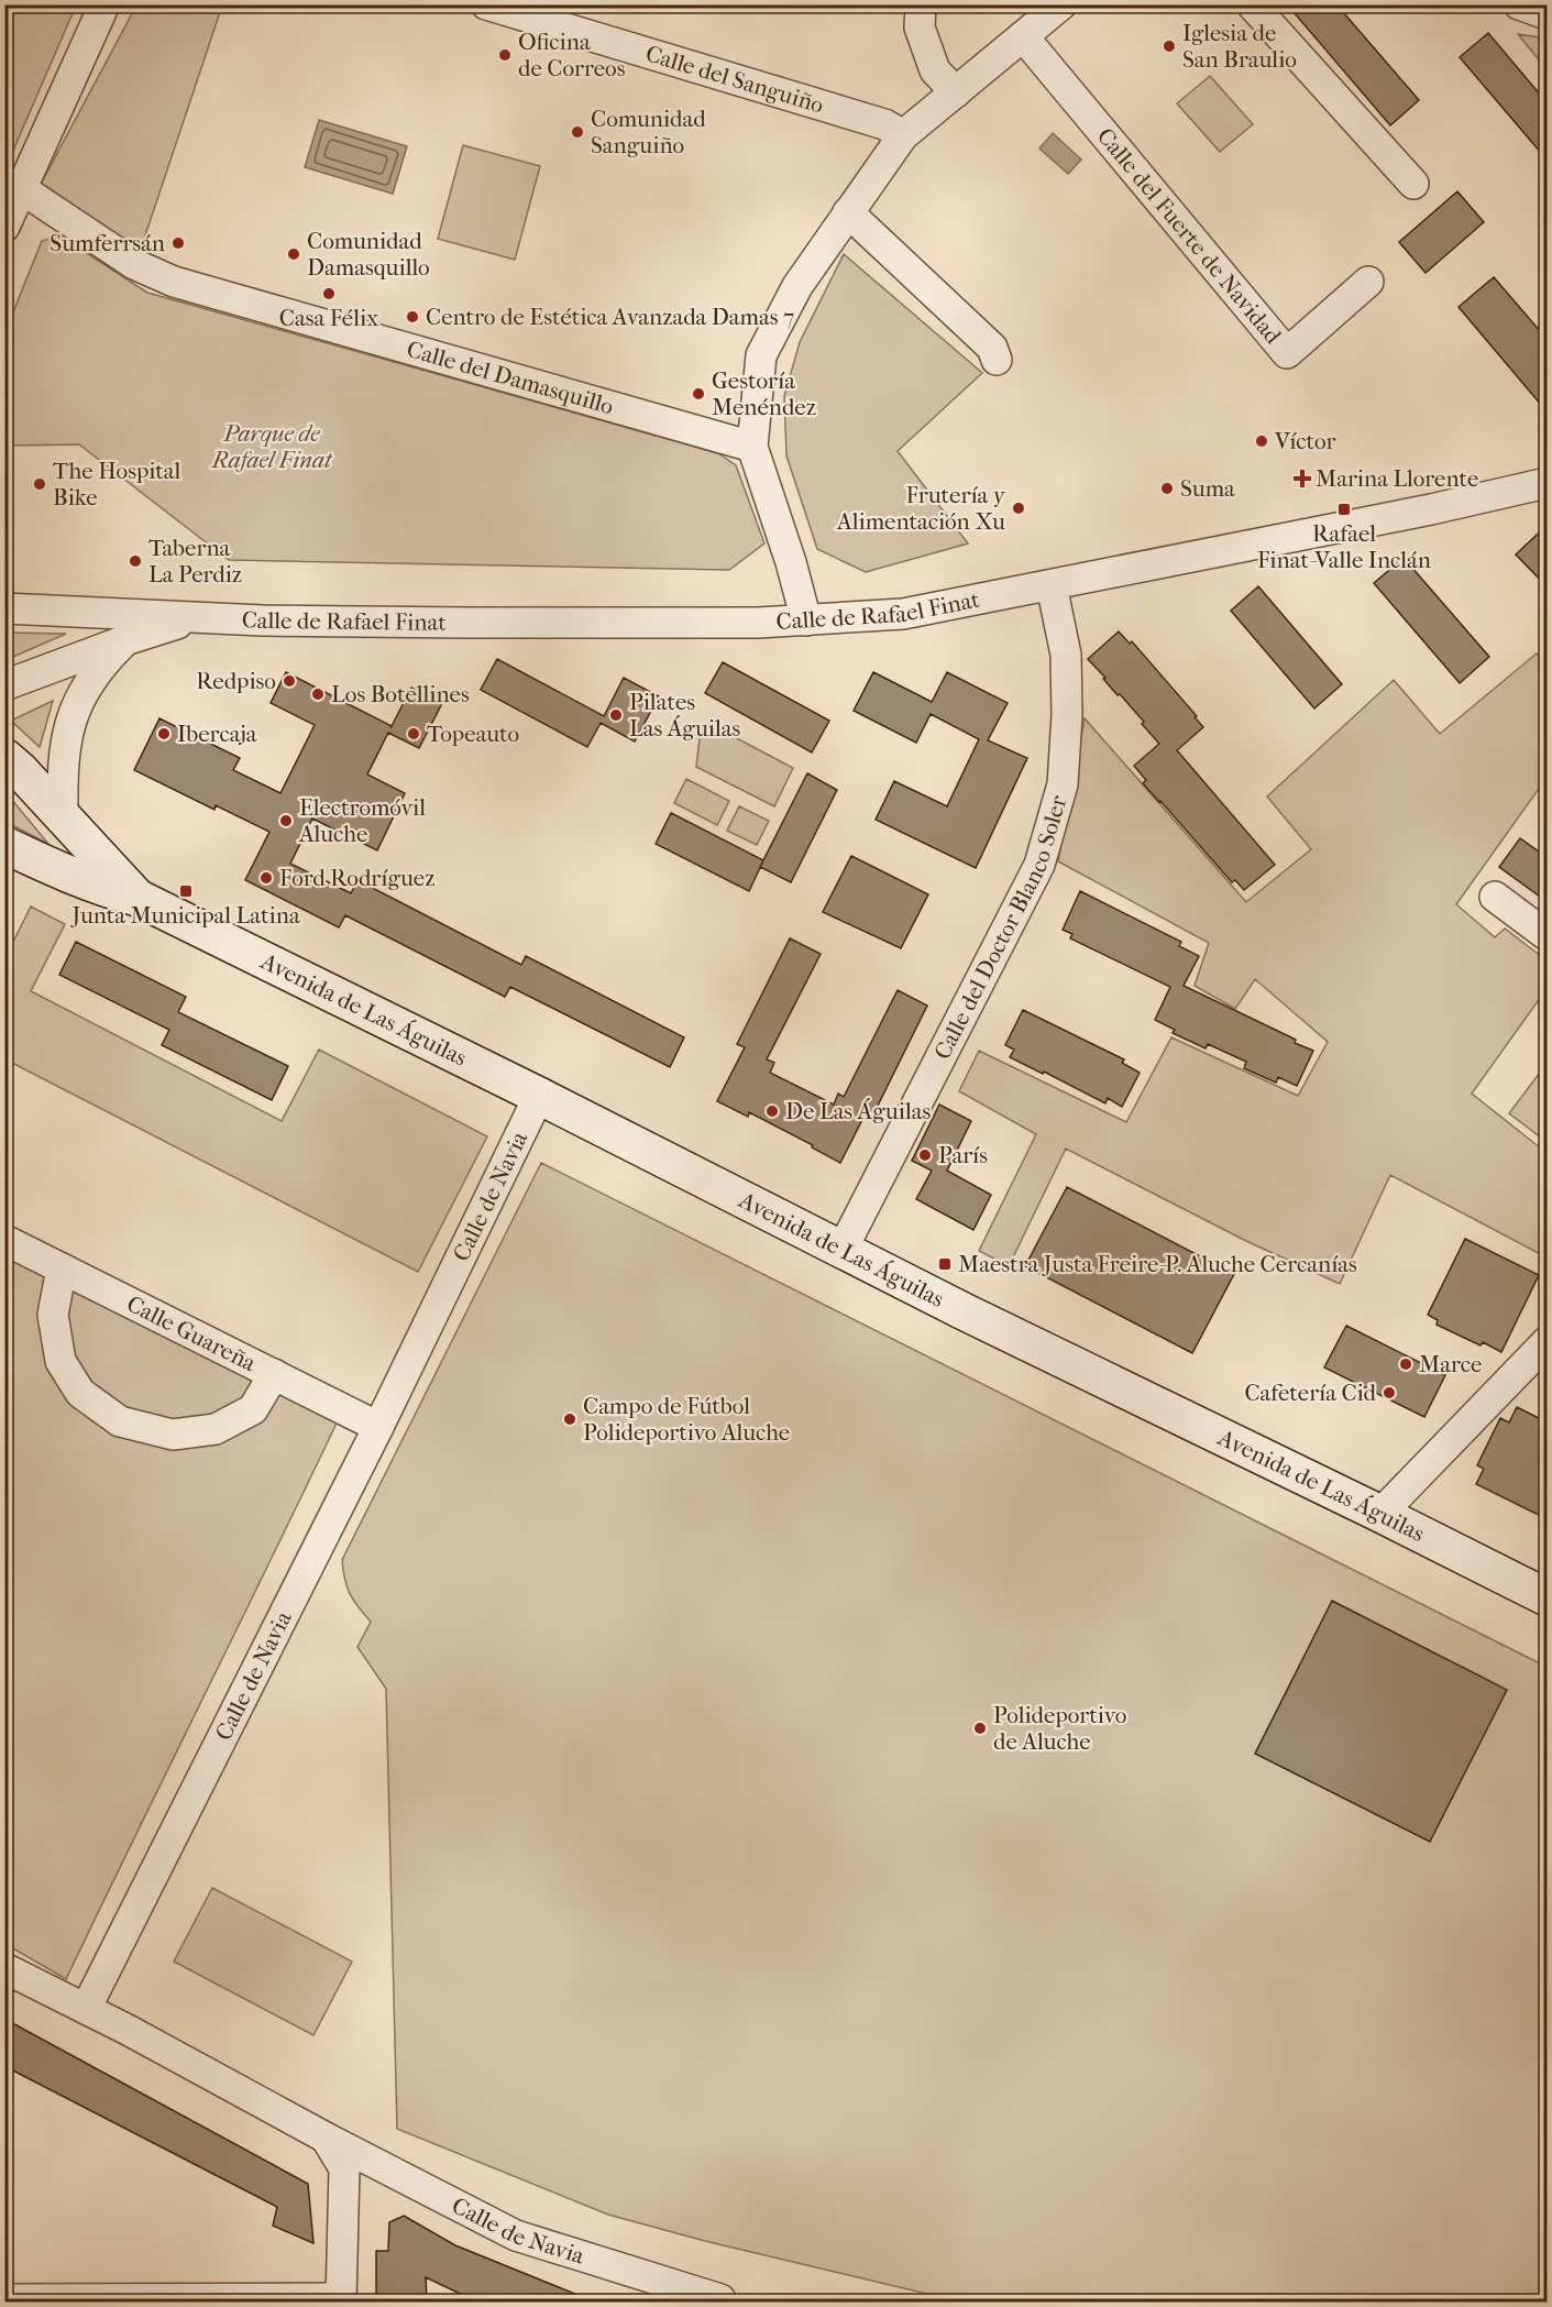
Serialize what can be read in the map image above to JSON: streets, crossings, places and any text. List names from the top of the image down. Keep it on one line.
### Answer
{"streets":{"street":["Calle del Sanguiño","Calle del Fuerte de Navidad","Calle del Damasquillo","Calle de Rafael Finat","Calle del Doctor Blanco Soler","Avenida de Las Águilas","Calle de Navia","Calle Guareña"]},"crossings":[["Calle de Rafael Finat","Calle del Doctor Blanco Soler"],["Calle del Doctor Blanco Soler","Avenida de Las Águilas"],["Avenida de Las Águilas","Calle de Navia"],["Calle de Navia","Calle Guareña"]],"parks":["Parque de Rafael Finat"],"places":{"other":["Iglesia de San Braulio","Oficina de Correos","Comunidad Sanguiño","Sumferrsán","Comunidad Damasquillo","Casa Félix","Centro de Estética Avanzada Damas 7","Gestoría Menéndez","Víctor","The Hospital Bike","Suma","Frutería y Alimentación Xu","Taberna La Perdiz","Redpiso","Los Botellines","Pilates Las Águilas","Ibercaja","Topeauto","Electromóvil Aluche","Ford Rodríguez","De Las Águilas","París","Marce","Cafetería Cid","Campo de Fútbol Polideportivo Aluche","Polideportivo de Aluche"],"health":["Marina Llorente"],"transit":["Rafael Finat-Valle Inclán","Junta Municipal Latina","Maestra Justa Freire-P. Aluche Cercanías"]}}
